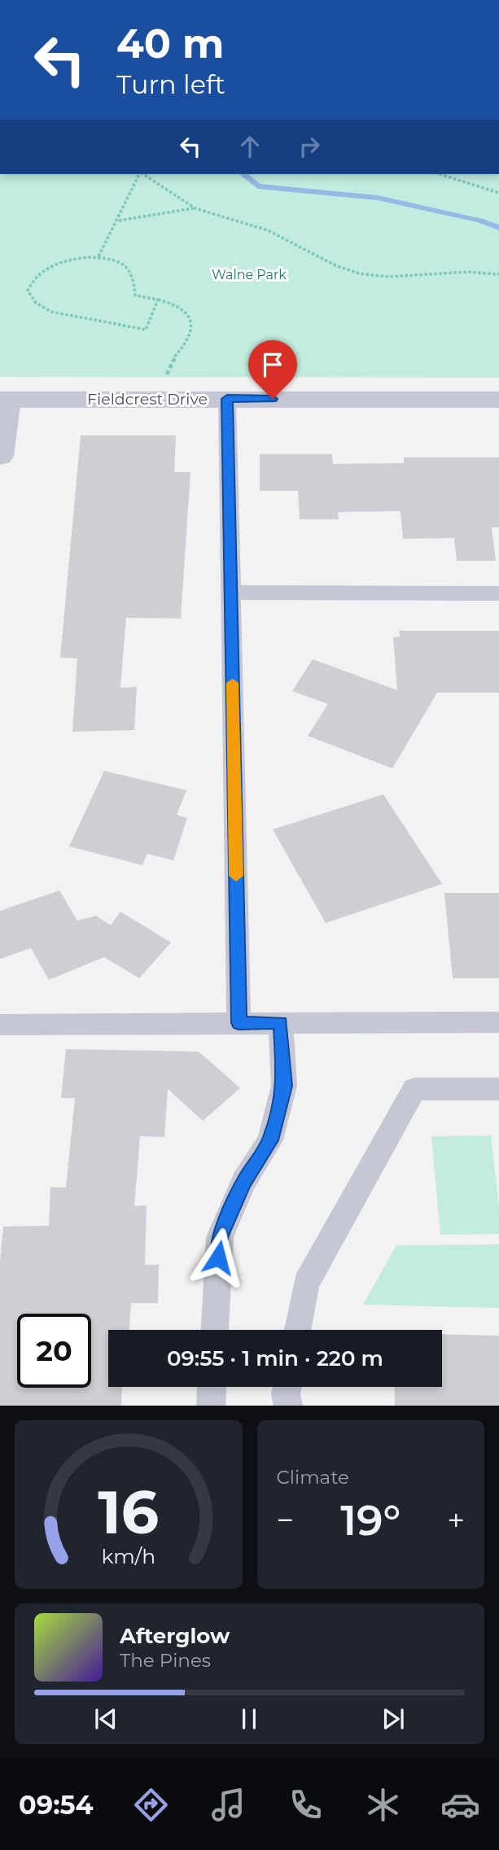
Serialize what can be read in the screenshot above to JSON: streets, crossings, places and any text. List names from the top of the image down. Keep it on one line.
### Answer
{"streets":{"street":["Fieldcrest Drive"]},"parks":["Walne Park"],"page":{"turn":["40 m","Turn left"],"limit":"20","trip":"09:55 · 1 min · 220 m","tile":"Climate","heat":["−","19°","+"],"song":["Afterglow","The Pines"],"tabs":"09:54","gauge":["16","km/h"]}}
